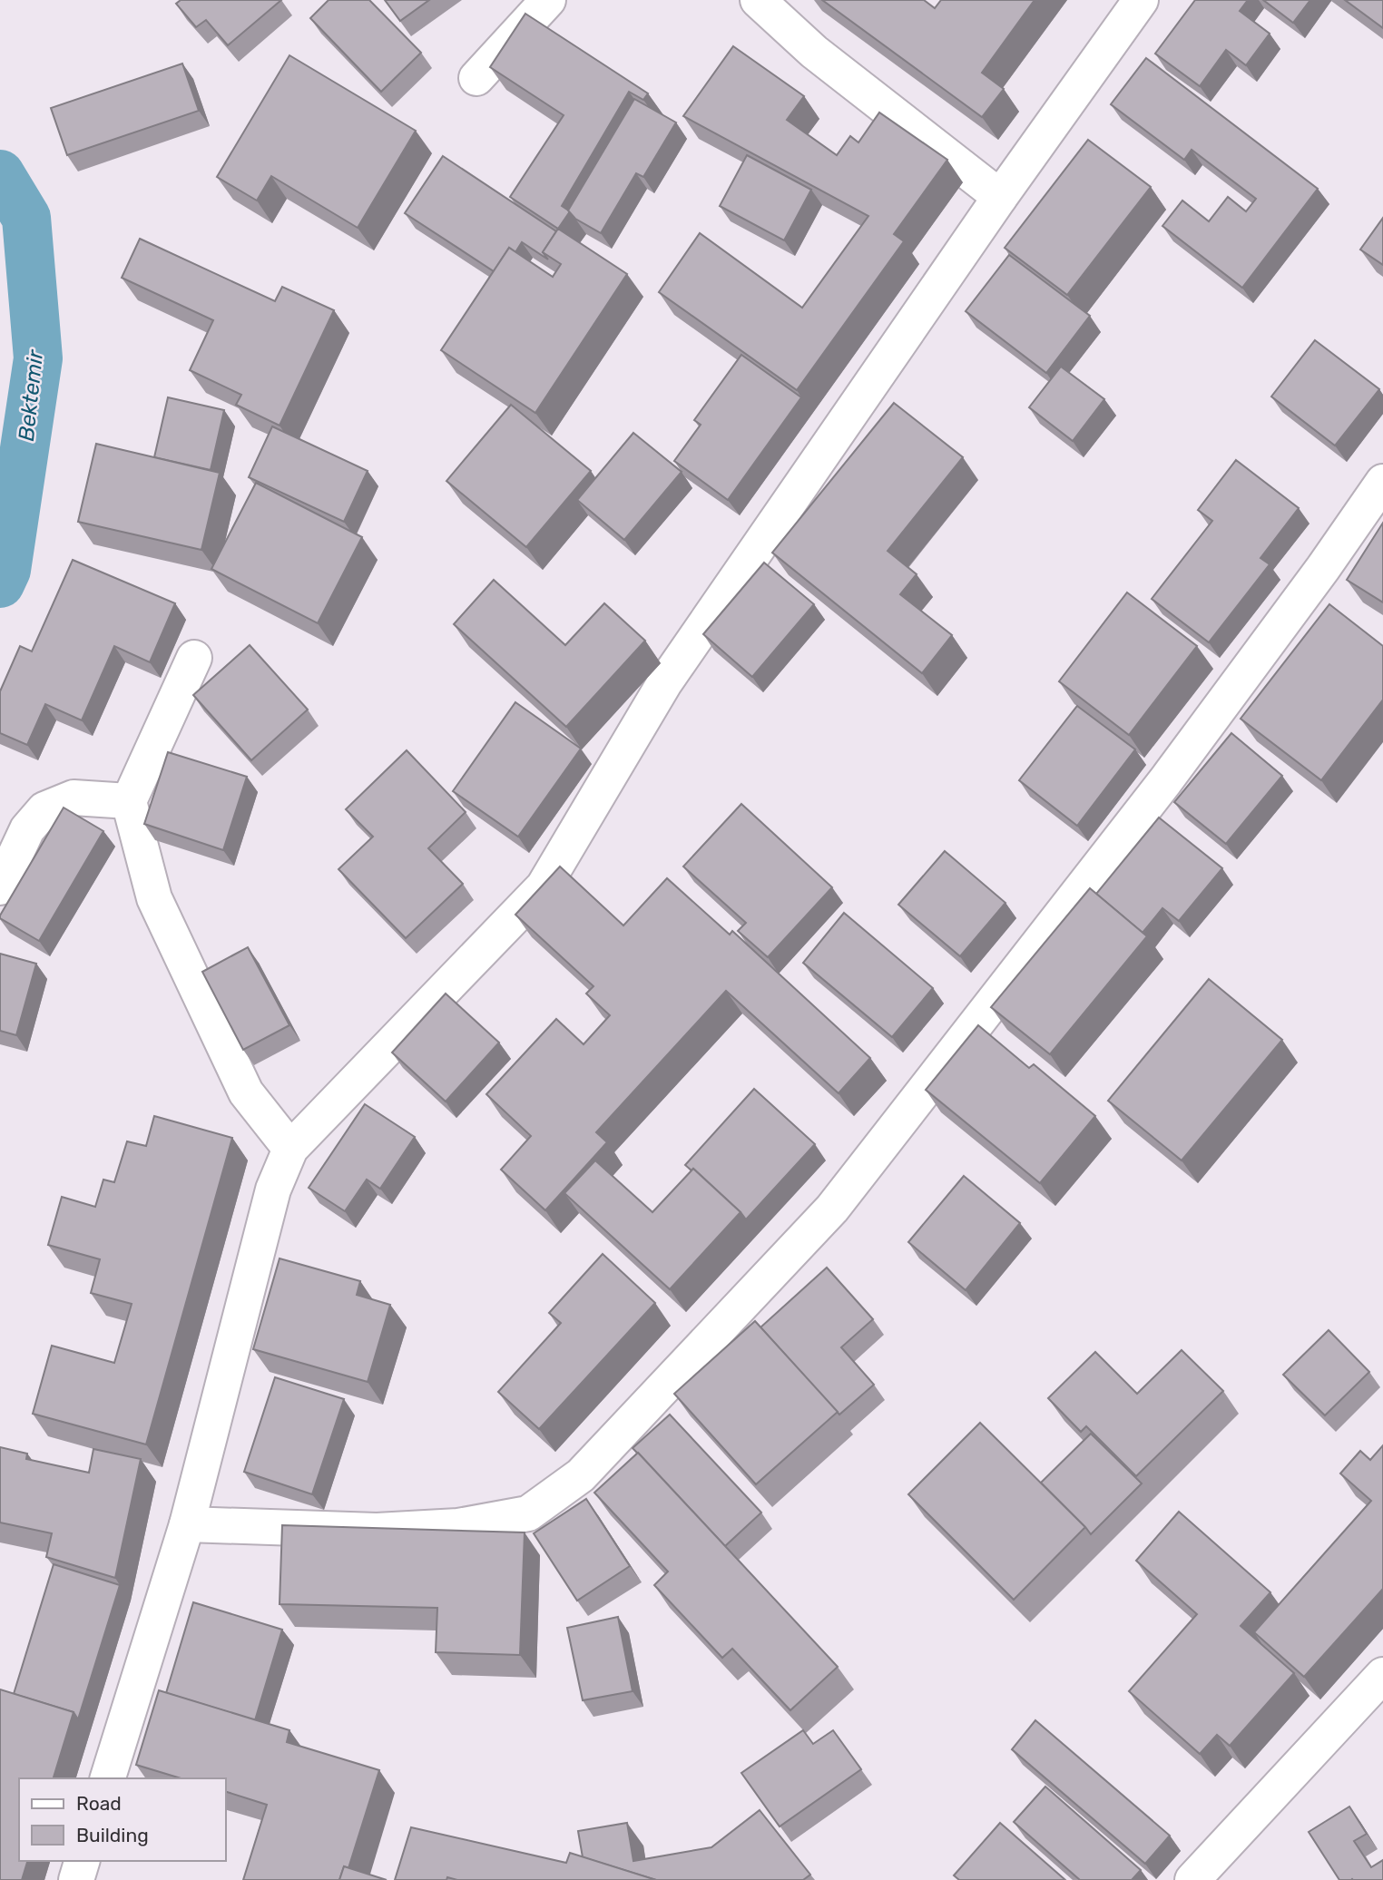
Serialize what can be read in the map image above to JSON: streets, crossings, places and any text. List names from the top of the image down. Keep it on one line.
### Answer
{"water":["Bektemir"],"legend":["Road","Building"]}
